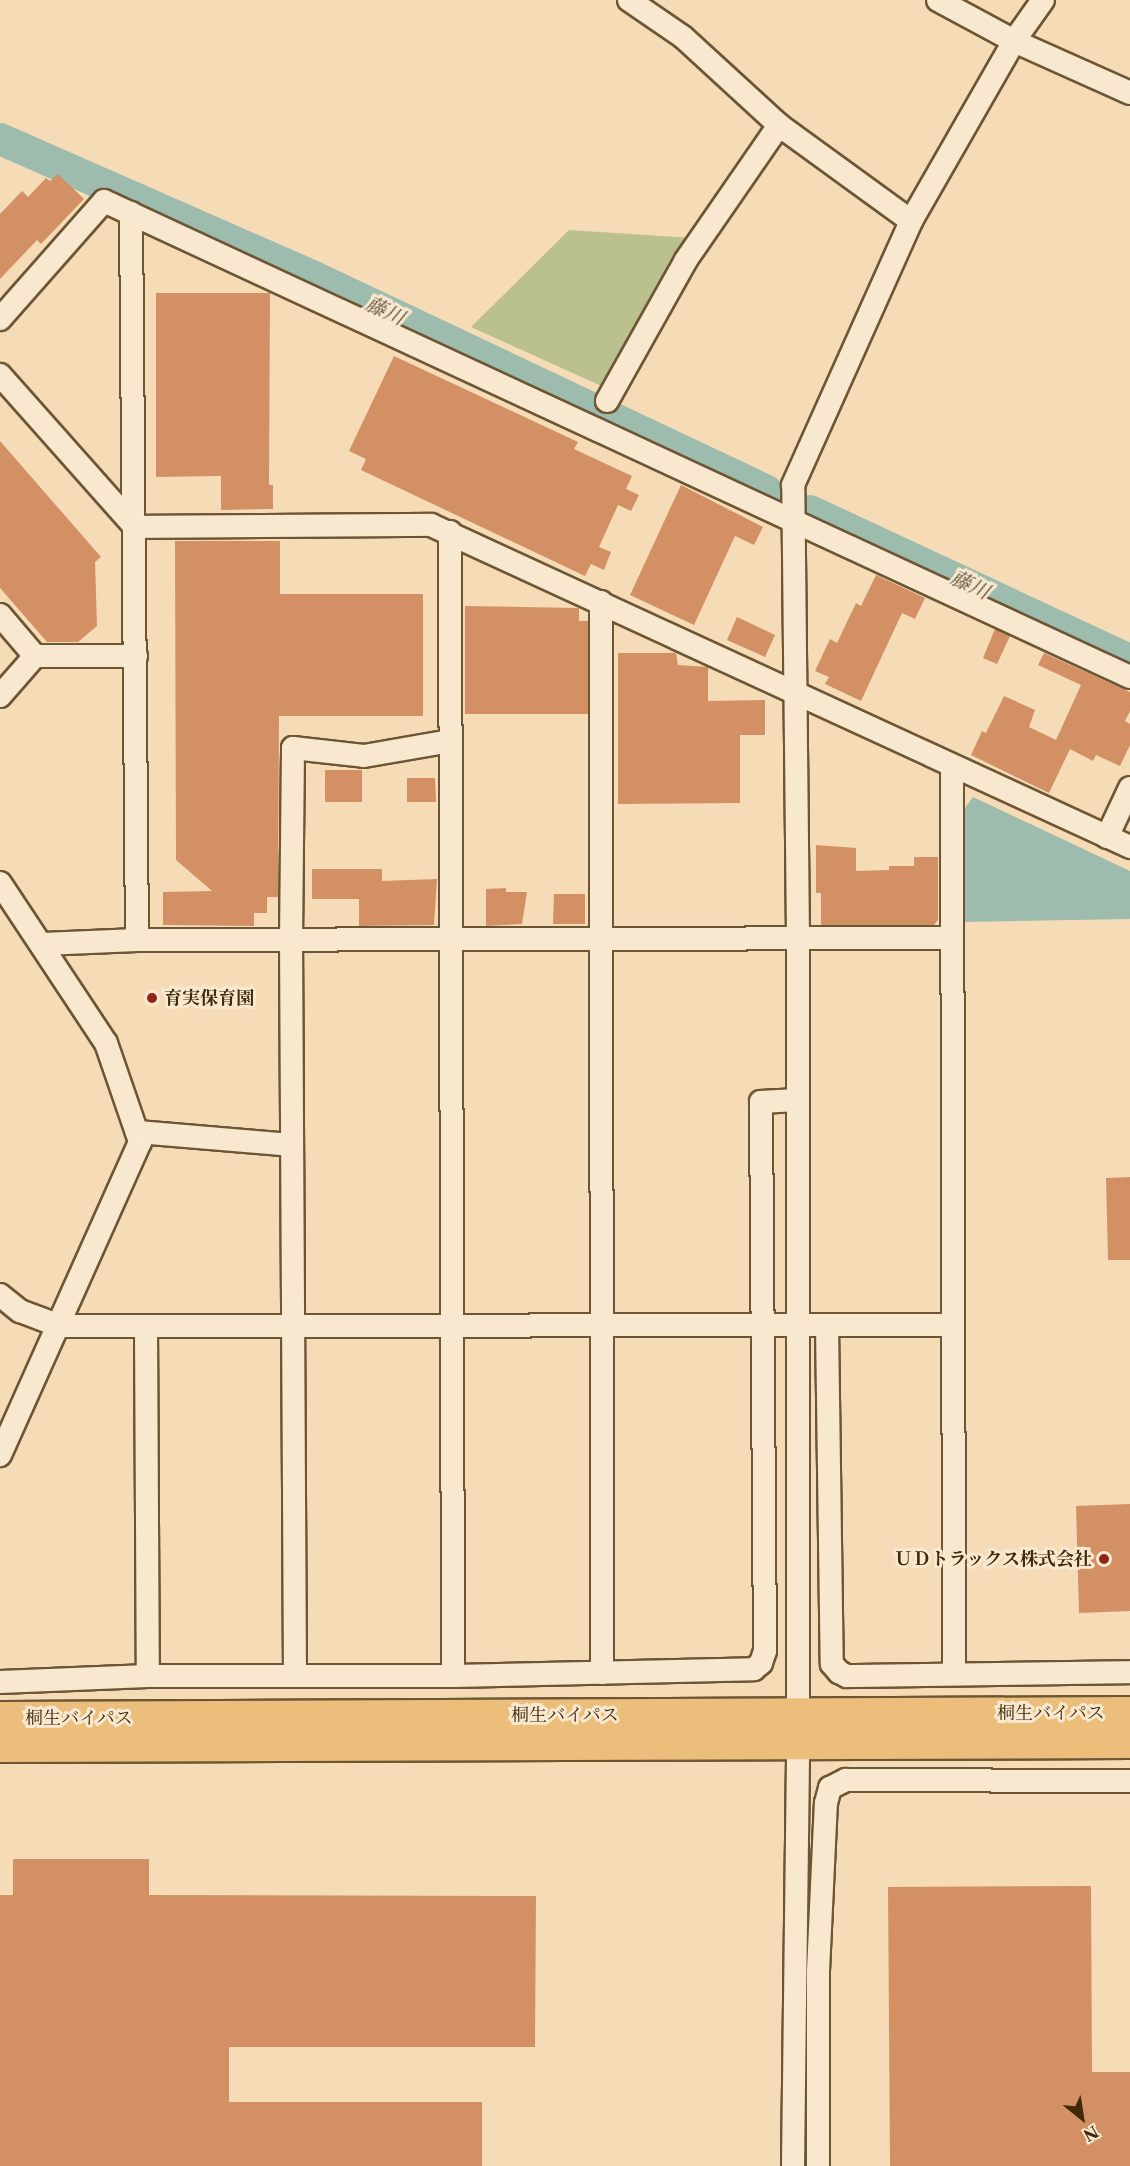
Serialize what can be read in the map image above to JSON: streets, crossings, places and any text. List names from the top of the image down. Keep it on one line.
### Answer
{"streets":{"highway":["桐生バイパス"]},"water":["藤川"],"places":["育実保育園","ＵＤトラックス株式会社"],"north":"bottom right"}
